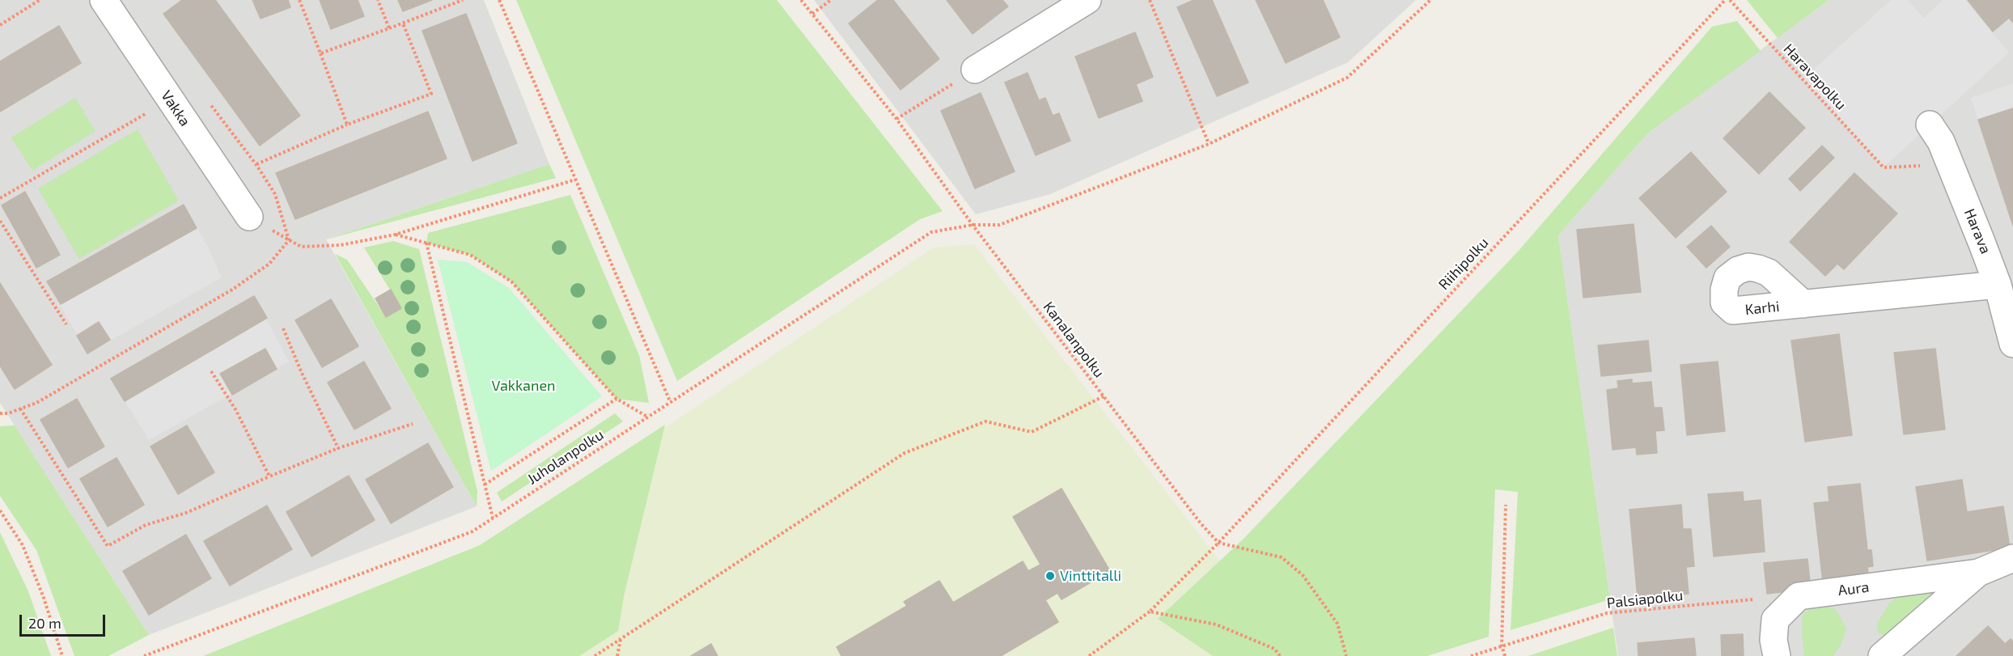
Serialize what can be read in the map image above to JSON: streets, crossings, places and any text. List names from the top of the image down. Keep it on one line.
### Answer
{"streets":{"street":["Vakka","Harava","Aura"],"path":["Haravapolku","Riihipolku","Kanalanpolku","Juholanpolku","Palsiapolku"]},"crossings":[["Haravapolku","Harava"],["Riihipolku","Kanalanpolku"],["Kanalanpolku","Juholanpolku"],["Aura","Palsiapolku"]],"parks":["Vakkanen"],"places":["Vinttitalli"],"scale_bar":"20 m"}
